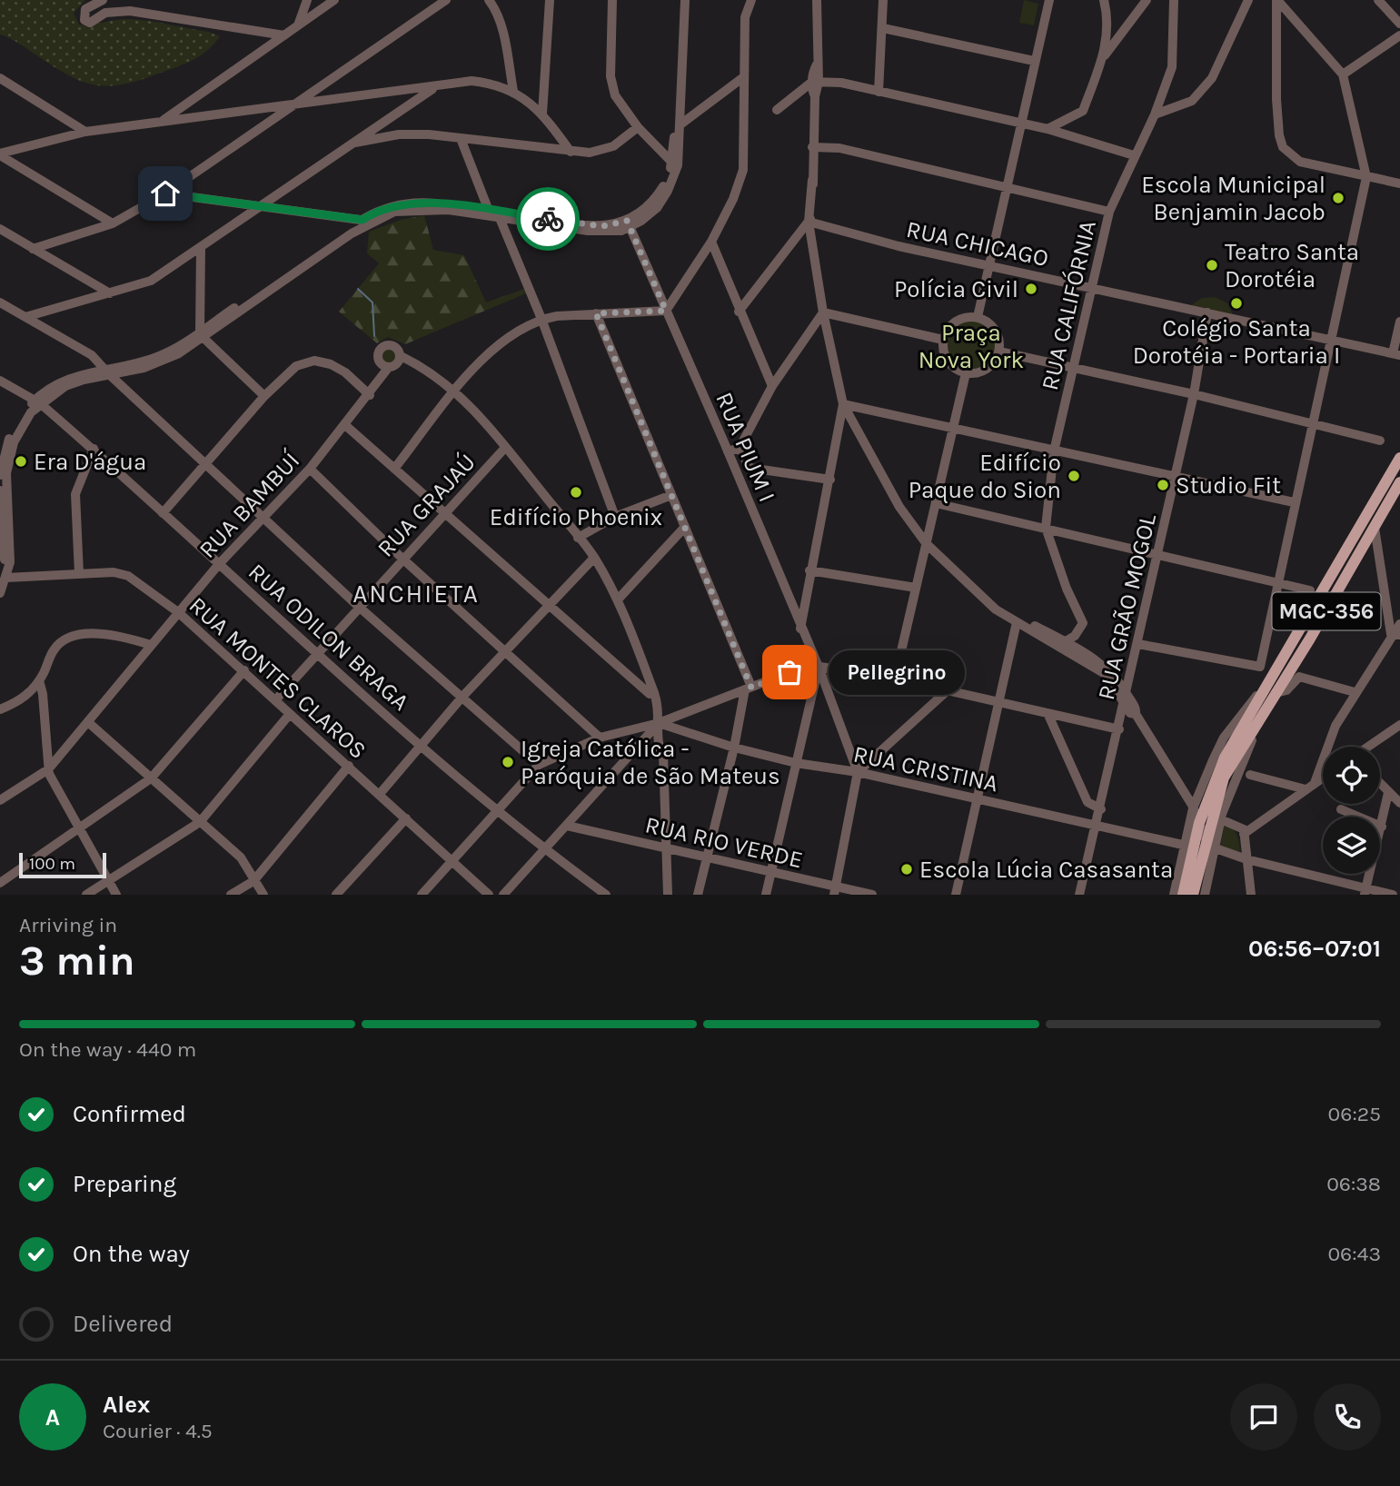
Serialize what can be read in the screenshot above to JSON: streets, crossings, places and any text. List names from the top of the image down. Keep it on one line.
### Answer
{"streets":{"main road":["MGC-356"],"street":["RUA CHICAGO","RUA CALIFÓRNIA","RUA PIUM I","RUA BAMBUÍ","RUA GRAJAÚ","RUA GRÃO MOGOL","RUA ODILON BRAGA","RUA MONTES CLAROS","RUA CRISTINA","RUA RIO VERDE"]},"crossings":[["RUA CHICAGO","RUA CALIFÓRNIA"],["RUA CHICAGO","RUA GRÃO MOGOL"],["RUA PIUM I","RUA CRISTINA"],["RUA BAMBUÍ","RUA ODILON BRAGA"],["RUA BAMBUÍ","RUA MONTES CLAROS"],["RUA GRAJAÚ","RUA ODILON BRAGA"],["RUA GRAJAÚ","RUA MONTES CLAROS"],["RUA GRÃO MOGOL","RUA CRISTINA"],["MGC-356","RUA CRISTINA"]],"districts":["ANCHIETA"],"parks":["Praça Nova York"],"places":["Escola Municipal Benjamin Jacob","Teatro Santa Dorotéia","Polícia Civil","Colégio Santa Dorotéia - Portaria I","Era D'água","Edifício Paque do Sion","Studio Fit","Edifício Phoenix","Pellegrino","Igreja Católica - Paróquia de São Mateus","Escola Lúcia Casasanta"],"scale_bar":"100 m","page":{"bubble":"Pellegrino","scale":"100 m","heading":["3 min","Arriving in","06:56–07:01"],"panel":["Alex","Courier · 4.5"],"bar":"On the way · 440 m","list":[["Confirmed","06:25"],["Preparing","06:38"],["On the way","06:43"],"Delivered"],"round":"A"}}
